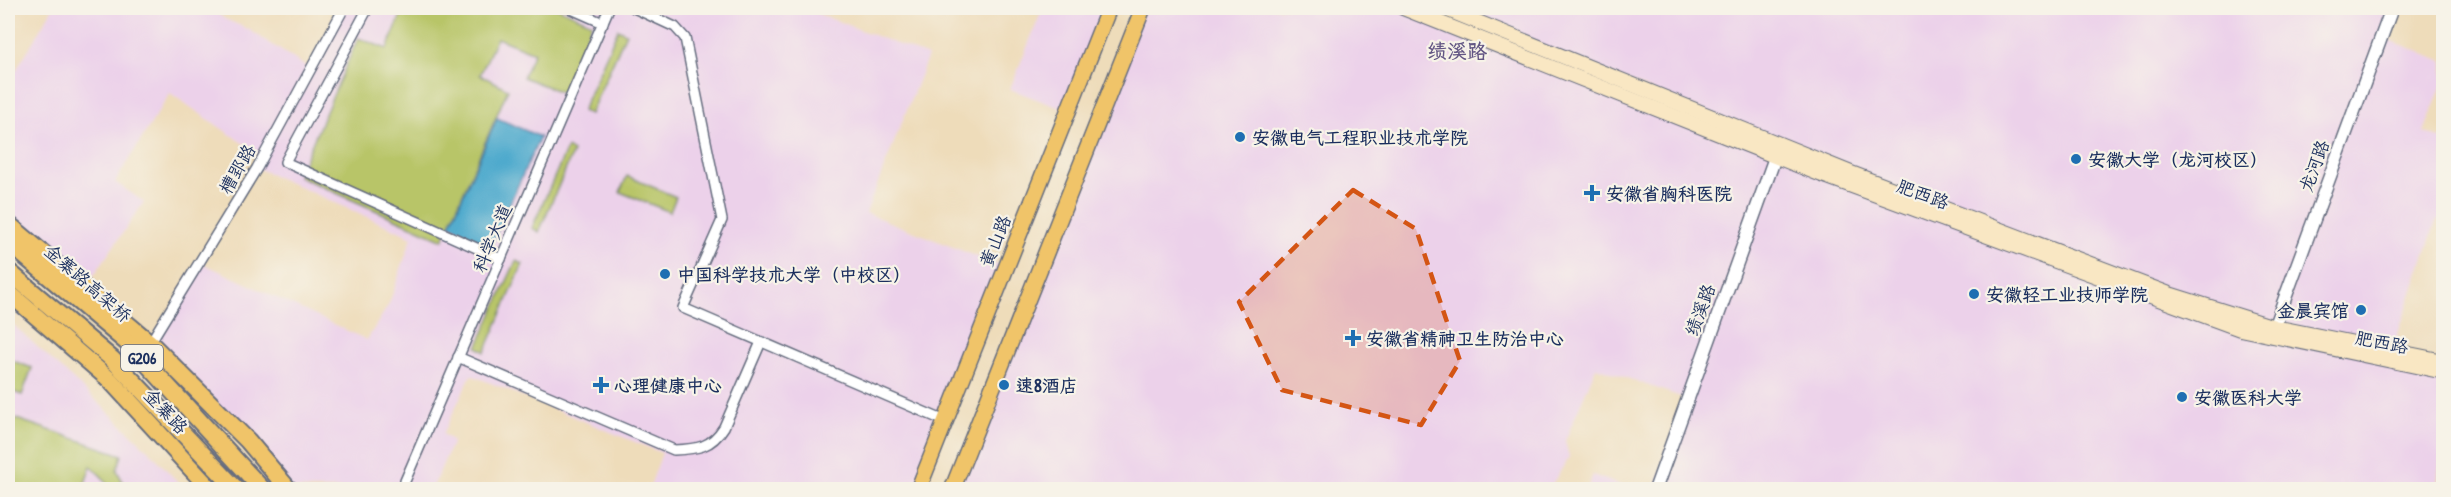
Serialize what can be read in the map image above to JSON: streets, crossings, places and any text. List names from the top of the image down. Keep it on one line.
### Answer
{"streets":{"highway":["金寨路高架桥","G206","金寨路"],"main road":["肥西路","黄山路"],"street":["龙河路","槽郢路","科学大道","绩溪路"]},"crossings":[["龙河路","肥西路"],["肥西路","绩溪路"]],"districts":["绩溪路"],"places":{"other":["安徽电气工程职业技术学院","安徽大学（龙河校区）","中国科学技术大学（中校区）","安徽轻工业技师学院","金晨宾馆","速8酒店","安徽医科大学"],"health":["安徽省胸科医院","安徽省精神卫生防治中心","心理健康中心"]}}
